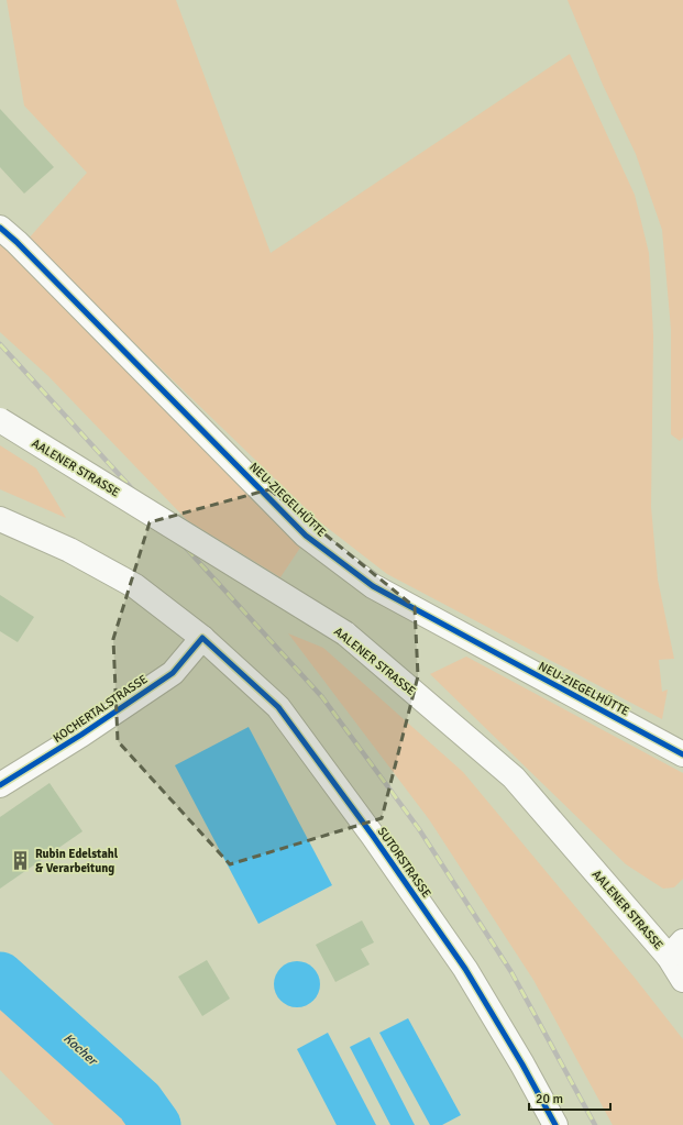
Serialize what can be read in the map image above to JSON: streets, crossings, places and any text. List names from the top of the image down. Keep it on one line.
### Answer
{"streets":{"street":["AALENER STRASSE","NEU-ZIEGELHÜTTE","KOCHERTALSTRASSE","SUTORSTRASSE"]},"crossings":[["KOCHERTALSTRASSE","SUTORSTRASSE"]],"water":["Kocher"],"places":{"building":["Rubin Edelstahl & Verarbeitung"]},"scale_bar":"20 m"}
